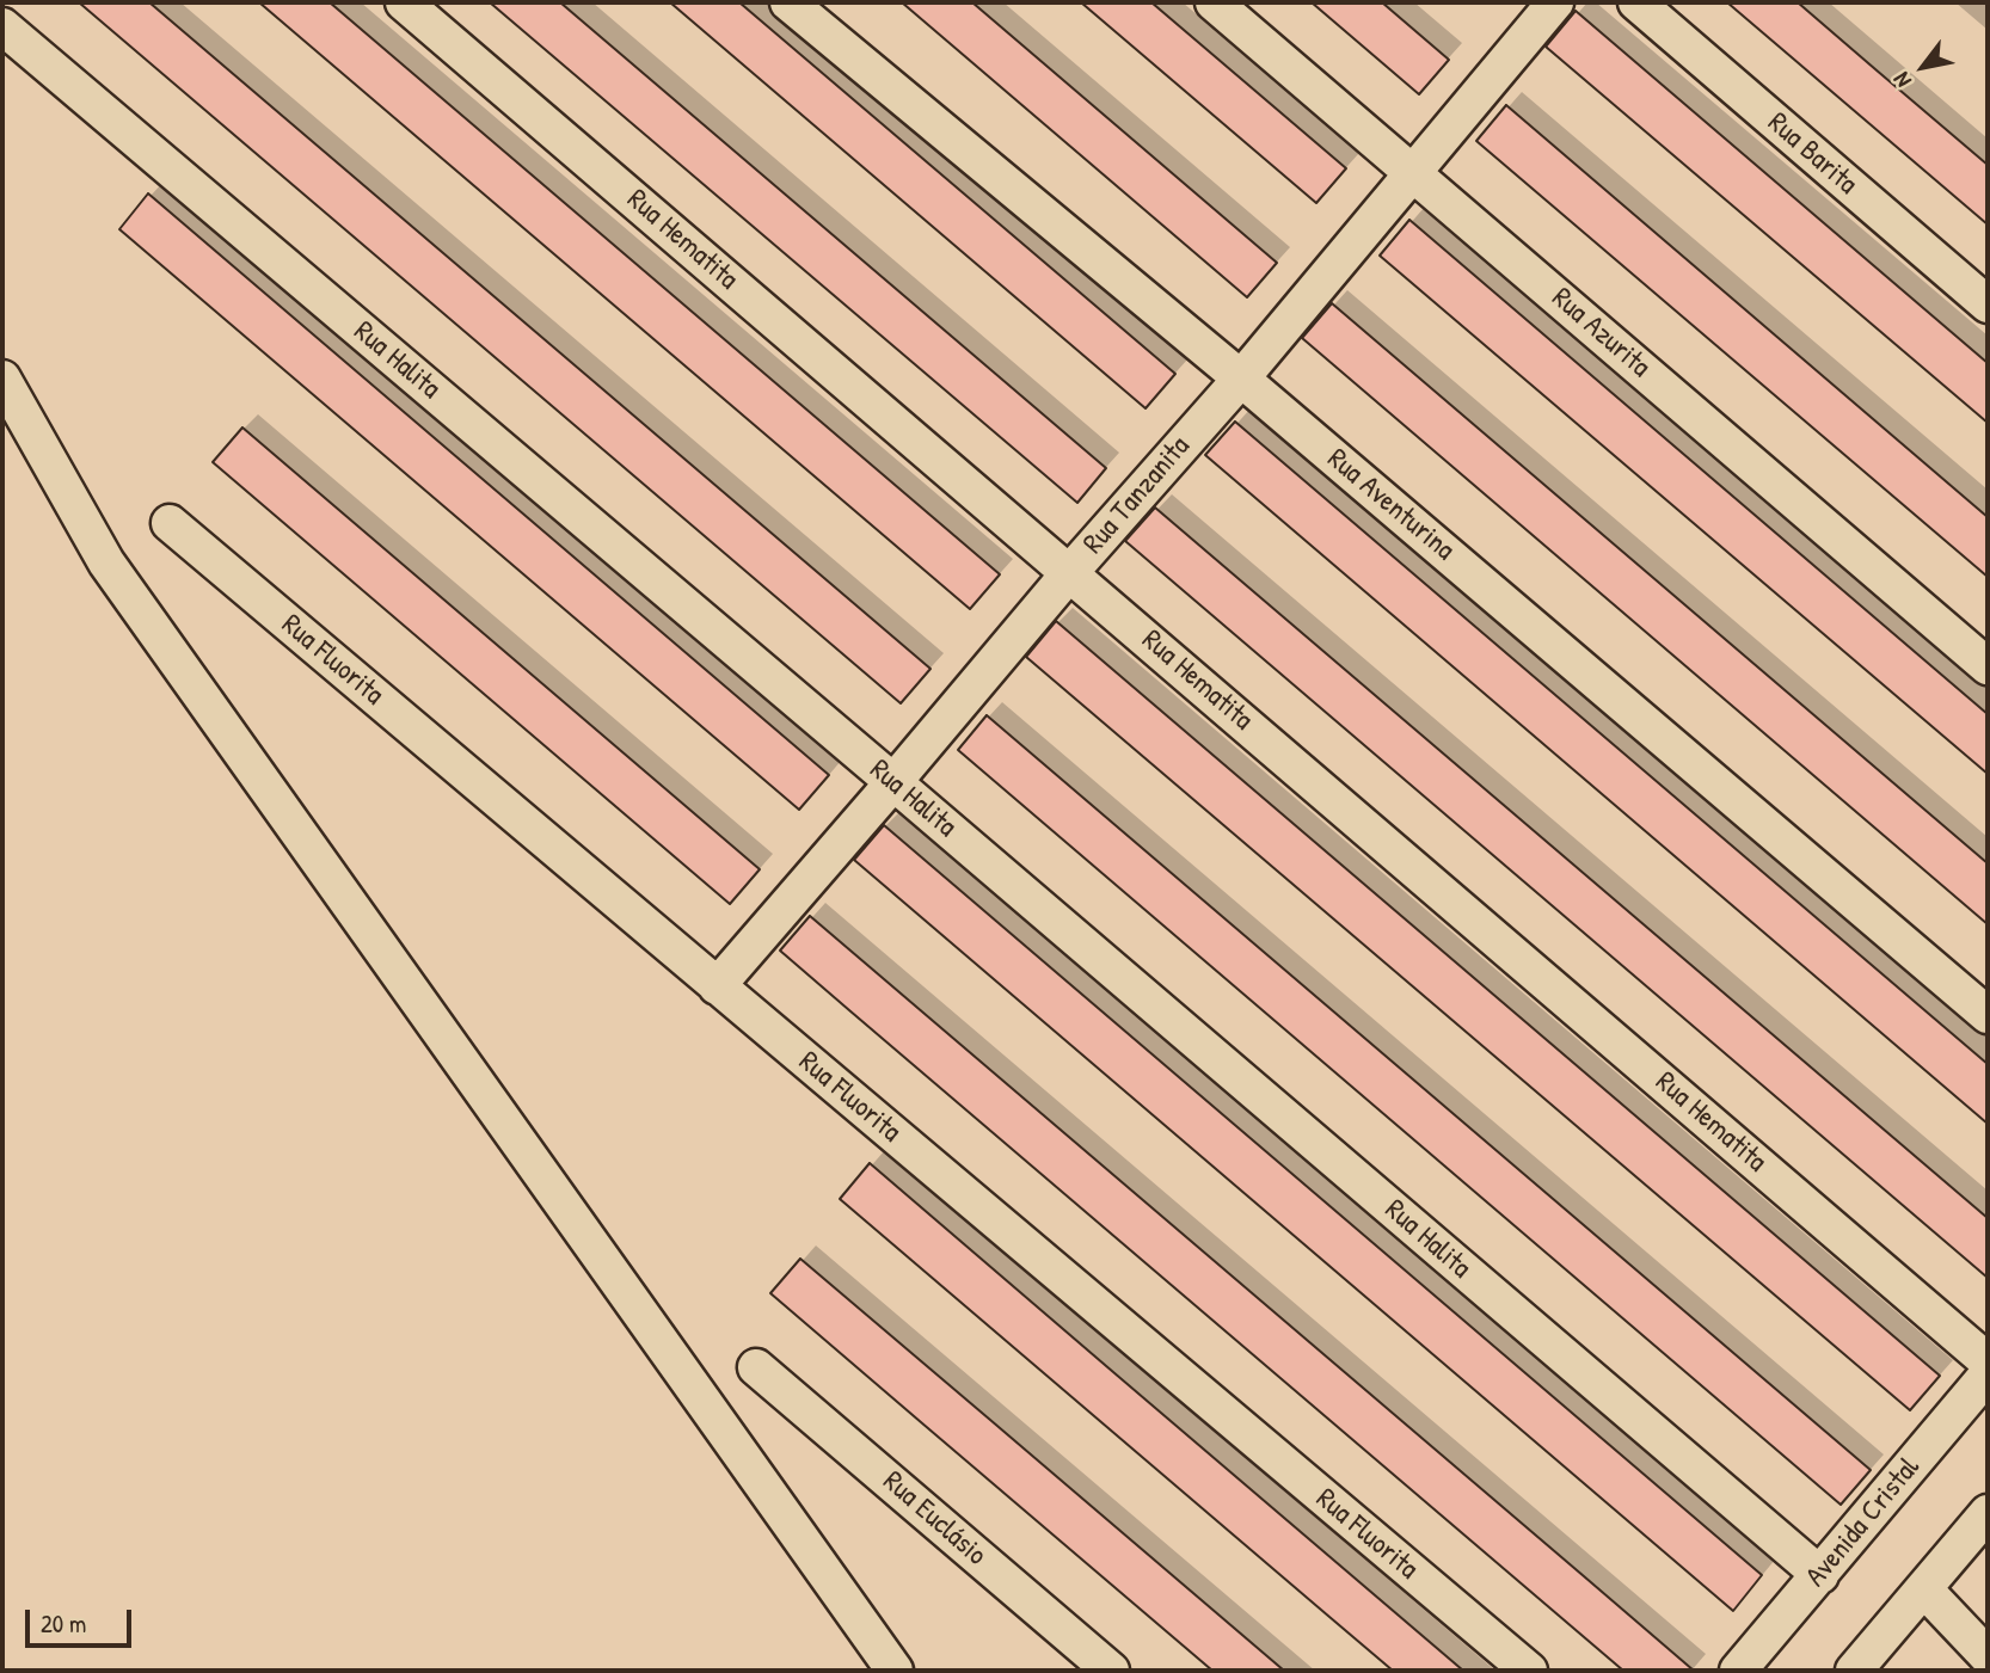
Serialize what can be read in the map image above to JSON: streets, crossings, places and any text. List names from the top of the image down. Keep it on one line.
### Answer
{"streets":{"street":["Rua Barita","Rua Hematita","Rua Azurita","Rua Halita","Rua Tanzanita","Rua Aventurina","Rua Fluorita","Rua Euclásio","Avenida Cristal"]},"crossings":[["Rua Hematita","Rua Tanzanita"],["Rua Azurita","Rua Tanzanita"],["Rua Halita","Rua Tanzanita"],["Rua Halita","Avenida Cristal"],["Rua Tanzanita","Rua Aventurina"],["Rua Tanzanita","Rua Fluorita"]],"scale_bar":"20 m","north":"bottom left"}
